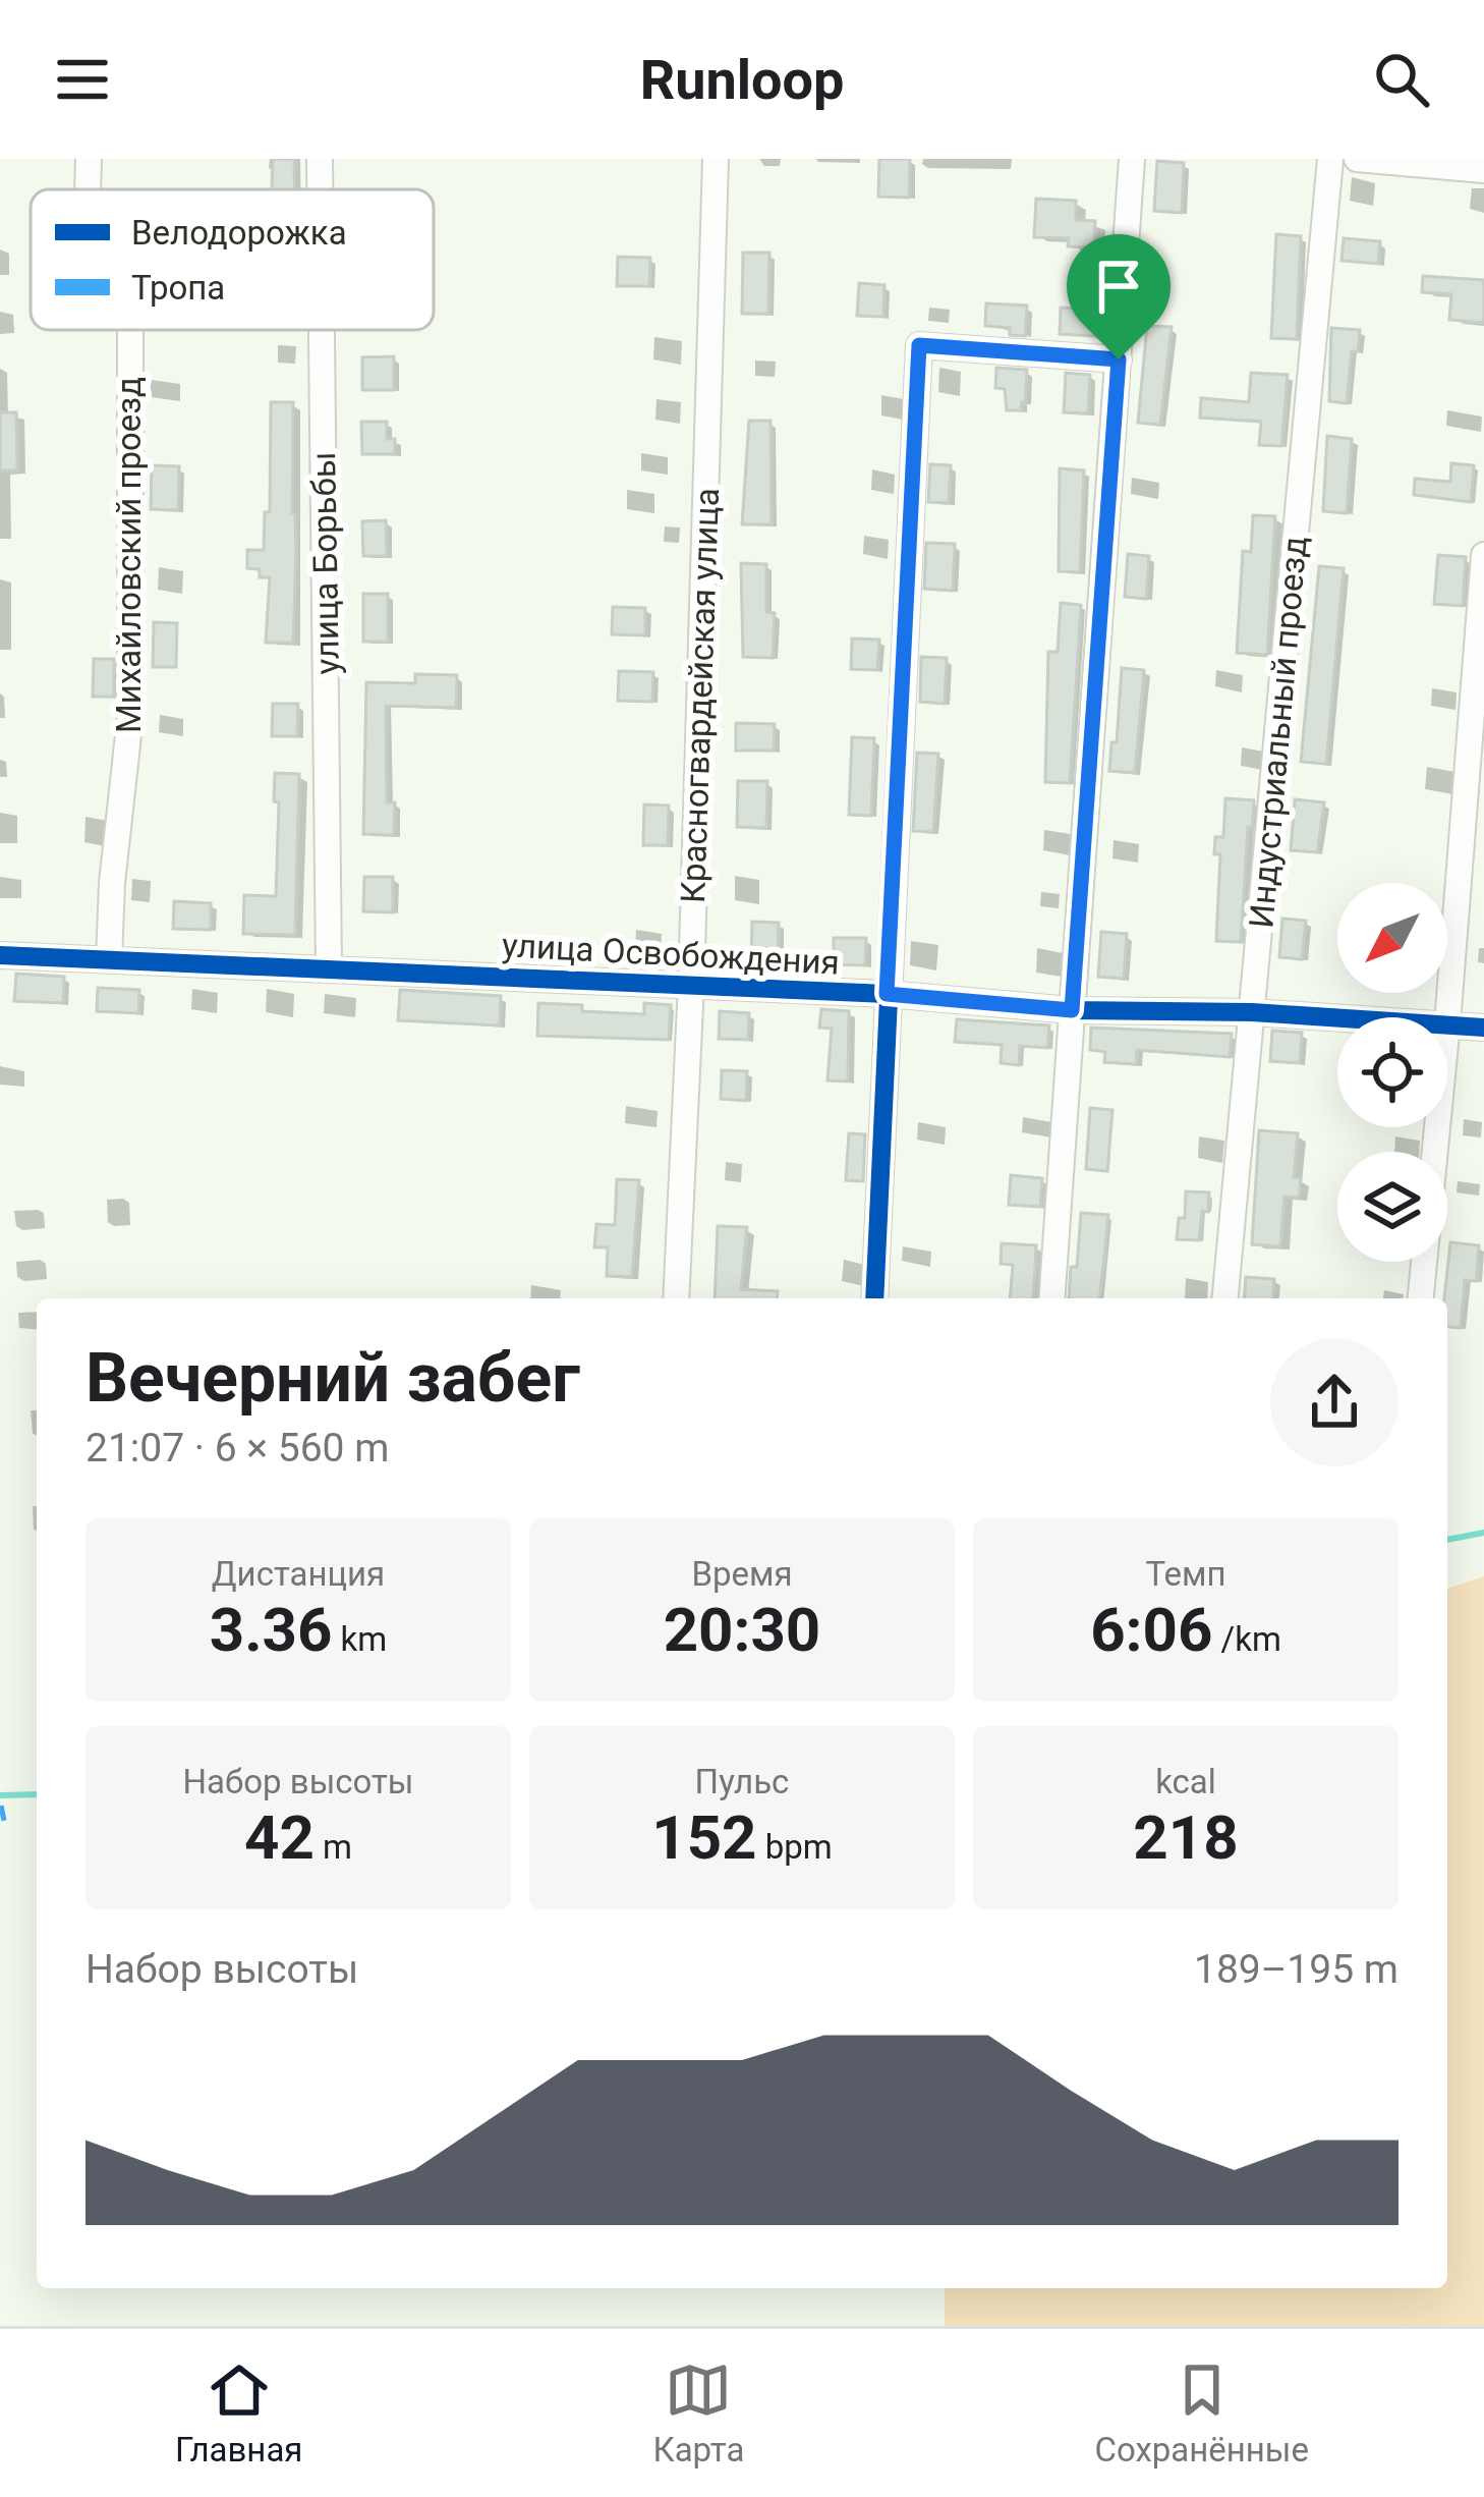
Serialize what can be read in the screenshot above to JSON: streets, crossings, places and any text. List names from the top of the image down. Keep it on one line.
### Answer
{"streets":{"street":["Михайловский проезд","улица Борьбы","Красногвардейская улица","Индустриальный проезд","улица Освобождения"]},"crossings":[["Михайловский проезд","улица Освобождения"],["улица Борьбы","улица Освобождения"],["Красногвардейская улица","улица Освобождения"],["Индустриальный проезд","улица Освобождения"]],"legend":["Велодорожка","Тропа"],"north":"bottom left","page":{"header":"Runloop","heading":["Вечерний забег","21:07 · 6 × 560 m"],"stats":[["Дистанция","3.36 km"],["Время","20:30"],["Темп","6:06 /km"],["Набор высоты","42 m"],["Пульс","152 bpm"],["kcal","218"]],"chart":["Набор высоты","189–195 m"],"tabs":["Главная","Карта","Сохранённые"]}}
